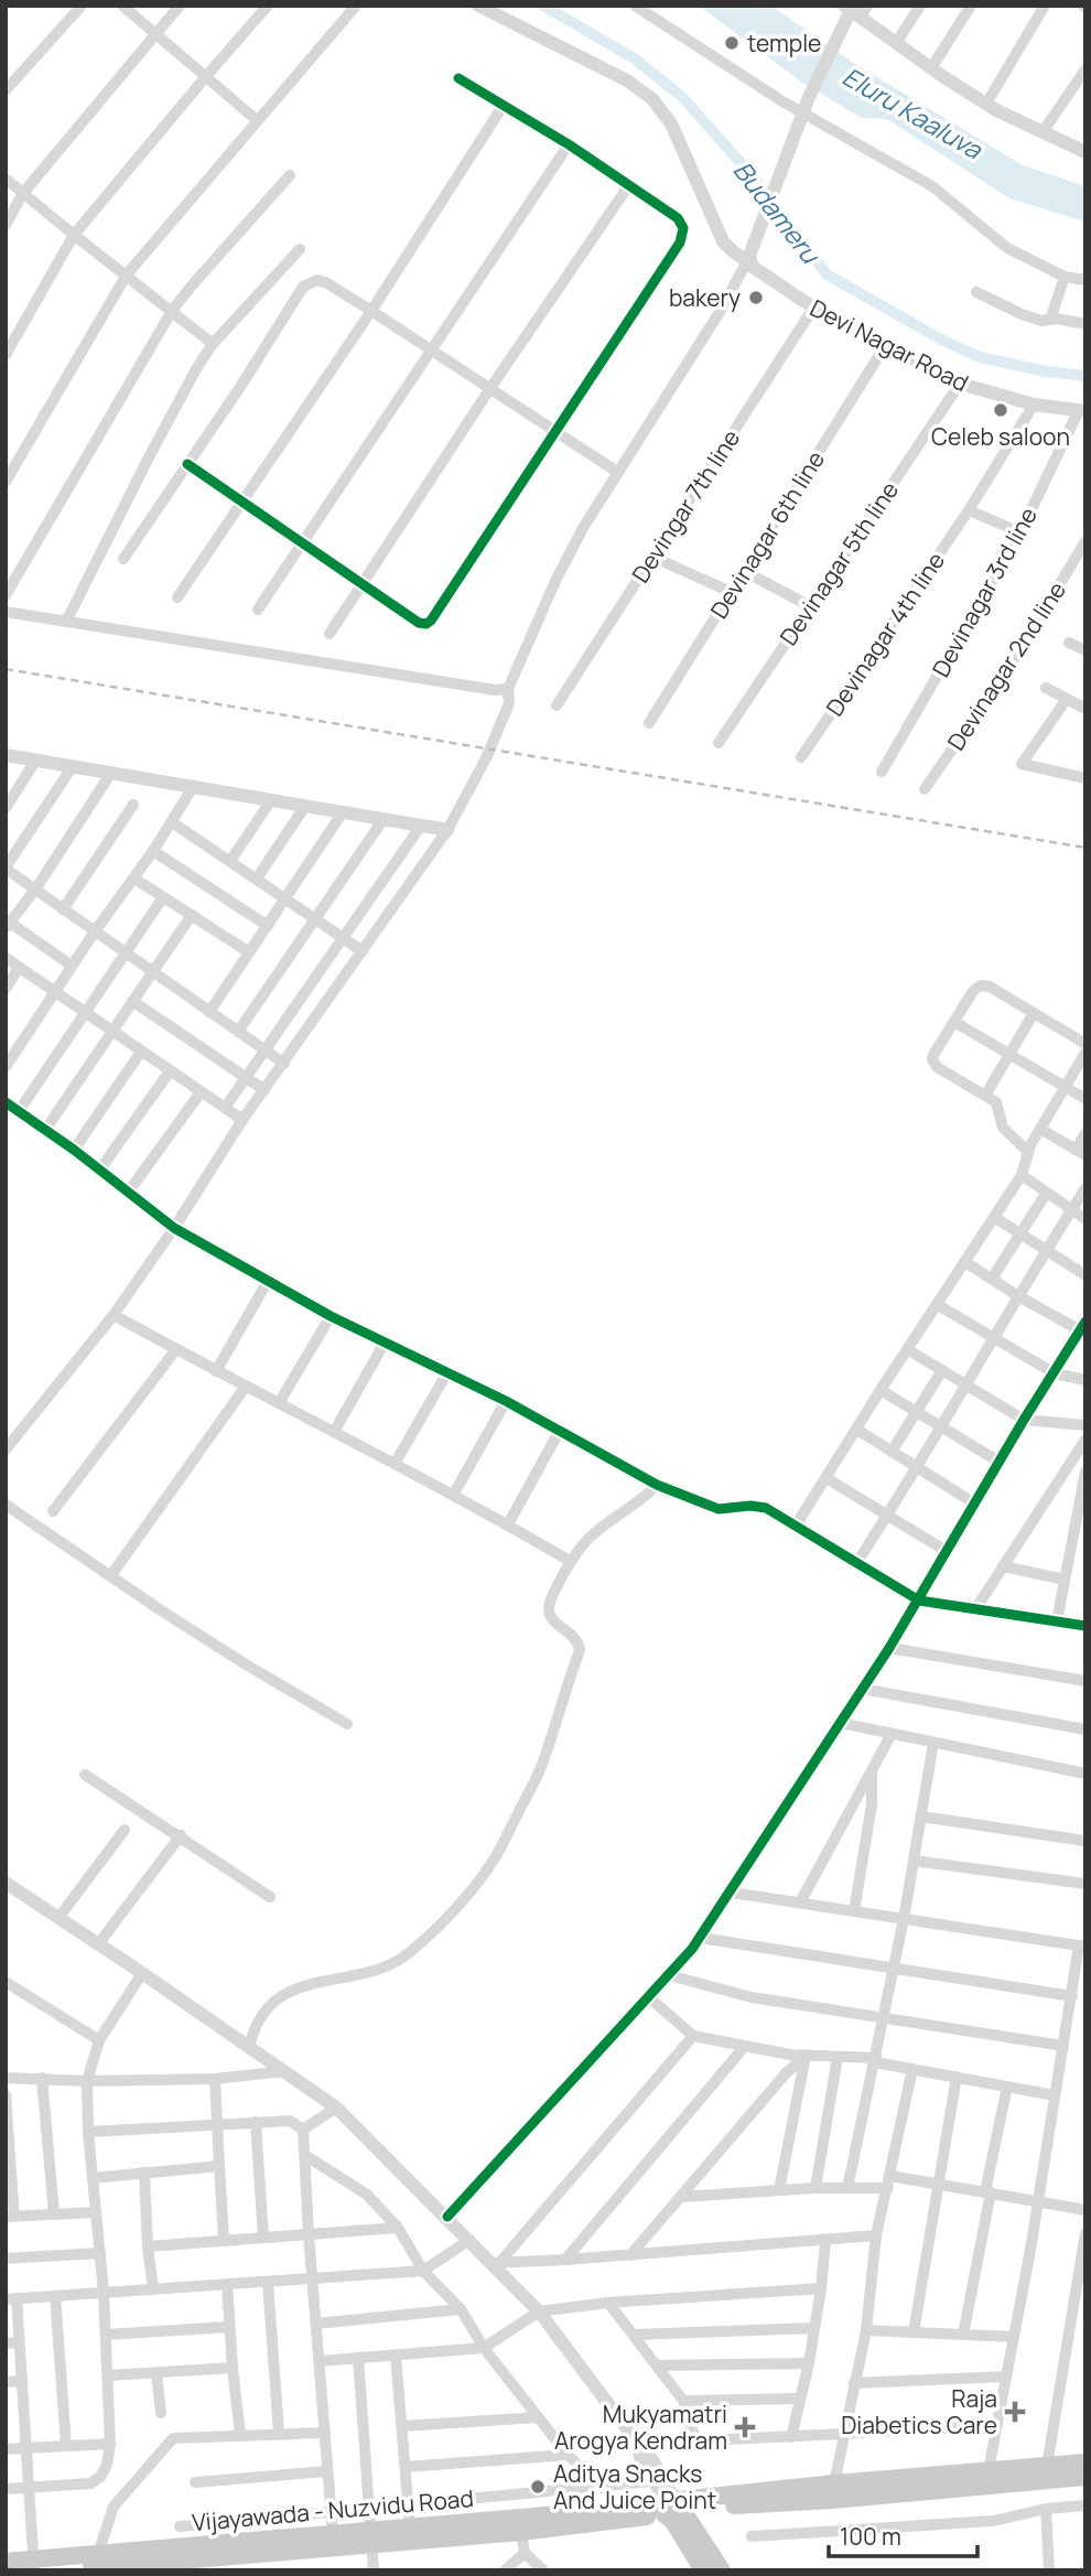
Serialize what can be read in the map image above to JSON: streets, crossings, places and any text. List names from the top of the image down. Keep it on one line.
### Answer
{"streets":{"main road":["Vijayawada - Nuzvidu Road"],"street":["Devi Nagar Road","Devingar 7th line","Devinagar 6th line","Devinagar 5th line","Devinagar 3rd line","Devinagar 4th line","Devinagar 2nd line"]},"crossings":[["Devi Nagar Road","Devingar 7th line"],["Devi Nagar Road","Devinagar 6th line"],["Devi Nagar Road","Devinagar 5th line"],["Devi Nagar Road","Devinagar 3rd line"],["Devi Nagar Road","Devinagar 4th line"]],"water":["Eluru Kaaluva","Budameru"],"places":{"other":["temple","bakery","Celeb saloon","Aditya Snacks And Juice Point"],"health":["Raja Diabetics Care","Mukyamatri Arogya Kendram"]},"scale_bar":"100 m"}
